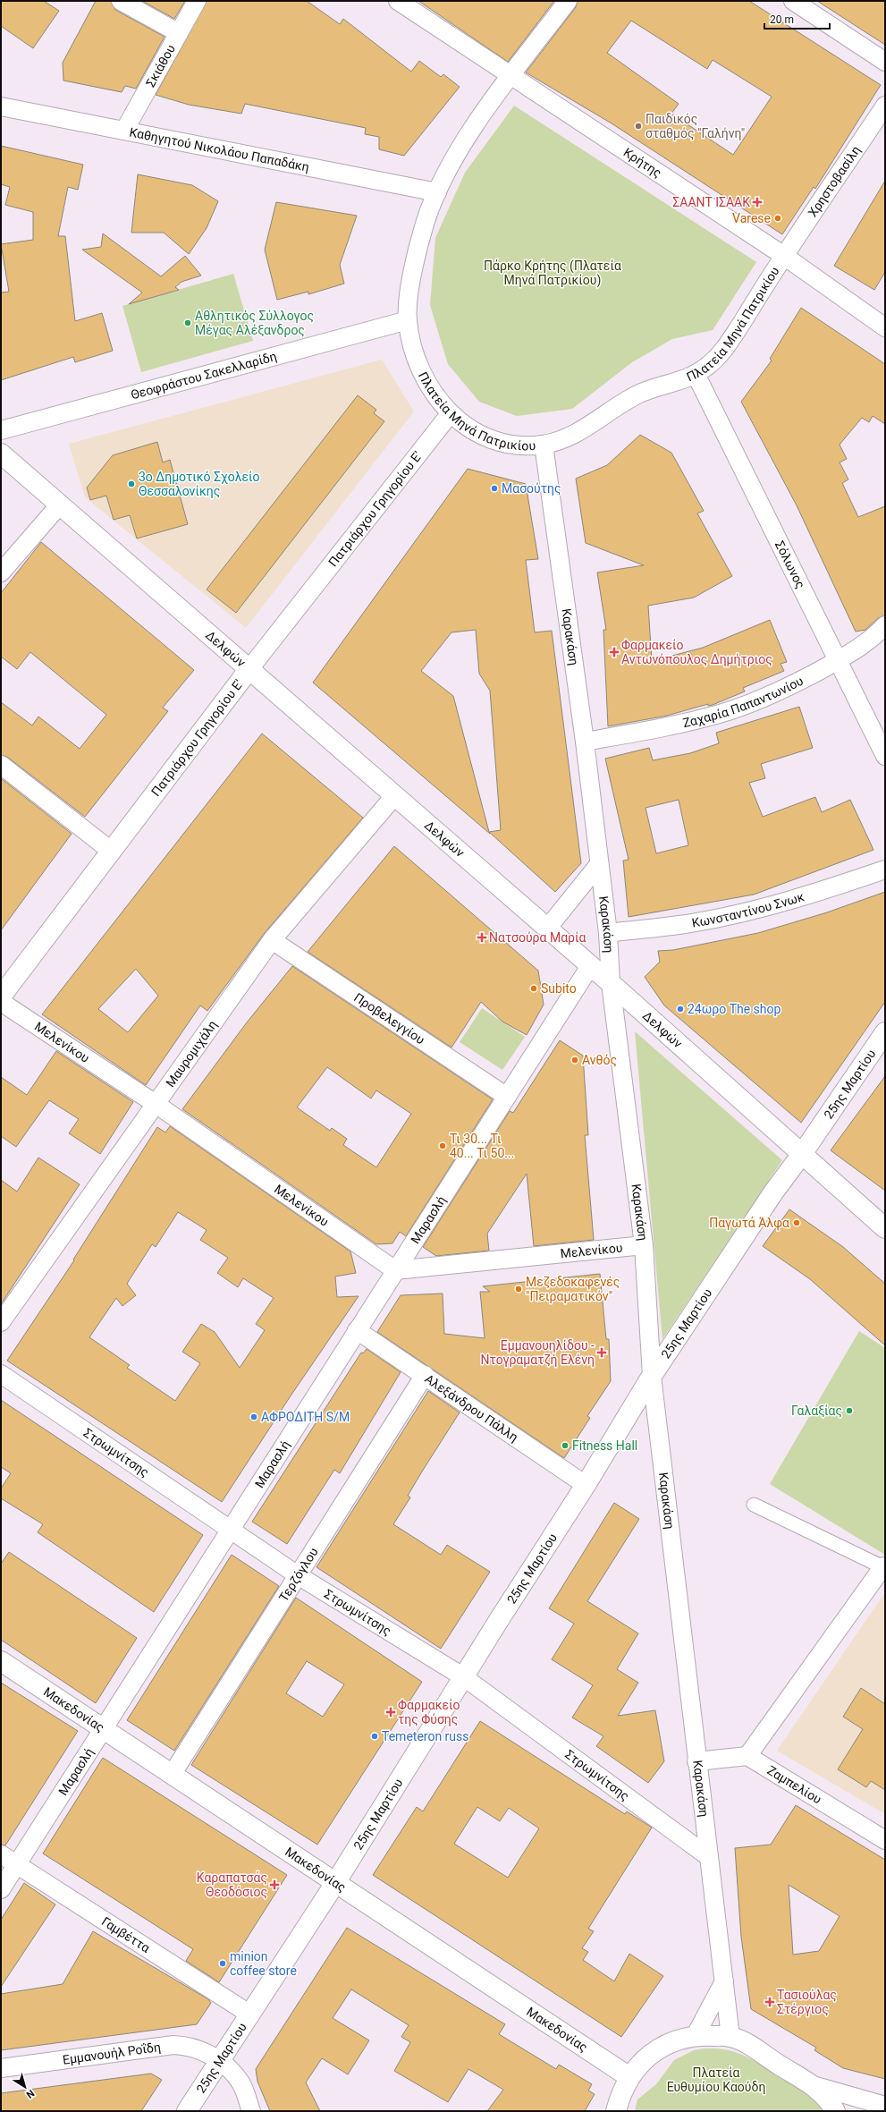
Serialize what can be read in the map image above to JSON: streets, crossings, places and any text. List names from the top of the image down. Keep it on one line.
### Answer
{"streets":{"main road":["Πατριάρχου Γρηγορίου Ε'","Δελφών","25ης Μαρτίου","Μακεδονίας"],"street":["Σκιάθου","Καθηγητού Νικολάου Παπαδάκη","Κρήτης","Χρηστοβασίλη","Πλατεία Μηνά Πατρικίου","Θεοφράστου Σακελλαρίδη","Σόλωνος","Καρακάση","Ζαχαρία Παπαντωνίου","Κωνσταντίνου Σνωκ","Προβελεγγίου","Μελενίκου","Μαυρομιχάλη","Μαρασλή","Αλεξάνδρου Πάλλη","Στρωμνίτσης","Τερζόγλου","Ζαμπελίου","Γαμβέττα","Εμμανουήλ Ροΐδη"]},"crossings":[["Σκιάθου","Καθηγητού Νικολάου Παπαδάκη"],["Καθηγητού Νικολάου Παπαδάκη","Πλατεία Μηνά Πατρικίου"],["Κρήτης","Χρηστοβασίλη"],["Κρήτης","Πλατεία Μηνά Πατρικίου"],["Χρηστοβασίλη","Πλατεία Μηνά Πατρικίου"],["Πλατεία Μηνά Πατρικίου","Θεοφράστου Σακελλαρίδη"],["Πλατεία Μηνά Πατρικίου","Πατριάρχου Γρηγορίου Ε'"],["Πλατεία Μηνά Πατρικίου","Σόλωνος"],["Πλατεία Μηνά Πατρικίου","Καρακάση"],["Πατριάρχου Γρηγορίου Ε'","Δελφών"],["Σόλωνος","Ζαχαρία Παπαντωνίου"],["Καρακάση","Δελφών"],["Καρακάση","Ζαχαρία Παπαντωνίου"],["Καρακάση","Κωνσταντίνου Σνωκ"],["Καρακάση","Μελενίκου"],["Καρακάση","25ης Μαρτίου"],["Καρακάση","Στρωμνίτσης"],["Δελφών","Μαυρομιχάλη"],["Δελφών","25ης Μαρτίου"],["Δελφών","Μαρασλή"],["Προβελεγγίου","Μαυρομιχάλη"],["Προβελεγγίου","Μαρασλή"],["Μελενίκου","Μαυρομιχάλη"],["Μελενίκου","Μαρασλή"],["25ης Μαρτίου","Αλεξάνδρου Πάλλη"],["25ης Μαρτίου","Στρωμνίτσης"],["25ης Μαρτίου","Μακεδονίας"],["25ης Μαρτίου","Γαμβέττα"],["25ης Μαρτίου","Εμμανουήλ Ροΐδη"],["Μαρασλή","Αλεξάνδρου Πάλλη"],["Μαρασλή","Στρωμνίτσης"],["Μαρασλή","Μακεδονίας"],["Μαρασλή","Γαμβέττα"],["Αλεξάνδρου Πάλλη","Τερζόγλου"],["Στρωμνίτσης","Τερζόγλου"],["Τερζόγλου","Μακεδονίας"]],"parks":["Πάρκο Κρήτης (Πλατεία Μηνά Πατρικίου)","Πλατεία Ευθυμίου Καούδη"],"places":{"other":["Παιδικός σταθμός \"Γαλήνη\"","Varese","Αθλητικός Σύλλογος Μέγας Αλέξανδρος","3ο Δημοτικό Σχολείο Θεσσαλονίκης","Μασούτης","Subito","24ωρο The shop","Ανθός","Τι 30... Τι 40... Τι 50...","Παγωτά Άλφα","Μεζεδοκαφενές \"Πειραματικόν\"","Γαλαξίας","ΑΦΡΟΔΙΤΗ S/M","Fitness Hall","Temeteron russ","minion coffee store"],"health":["ΣΑΑΝΤ ΙΣΑΑΚ","Φαρμακείο Αντωνόπουλος Δημήτριος","Νατσούρα Μαρία","Εμμανουηλίδου - Ντογραματζή Ελένη","Φαρμακείο της Φύσης","Καραπατσάς Θεοδόσιος","Τασιούλας Στέργιος"]},"scale_bar":"20 m","north":"bottom right"}
